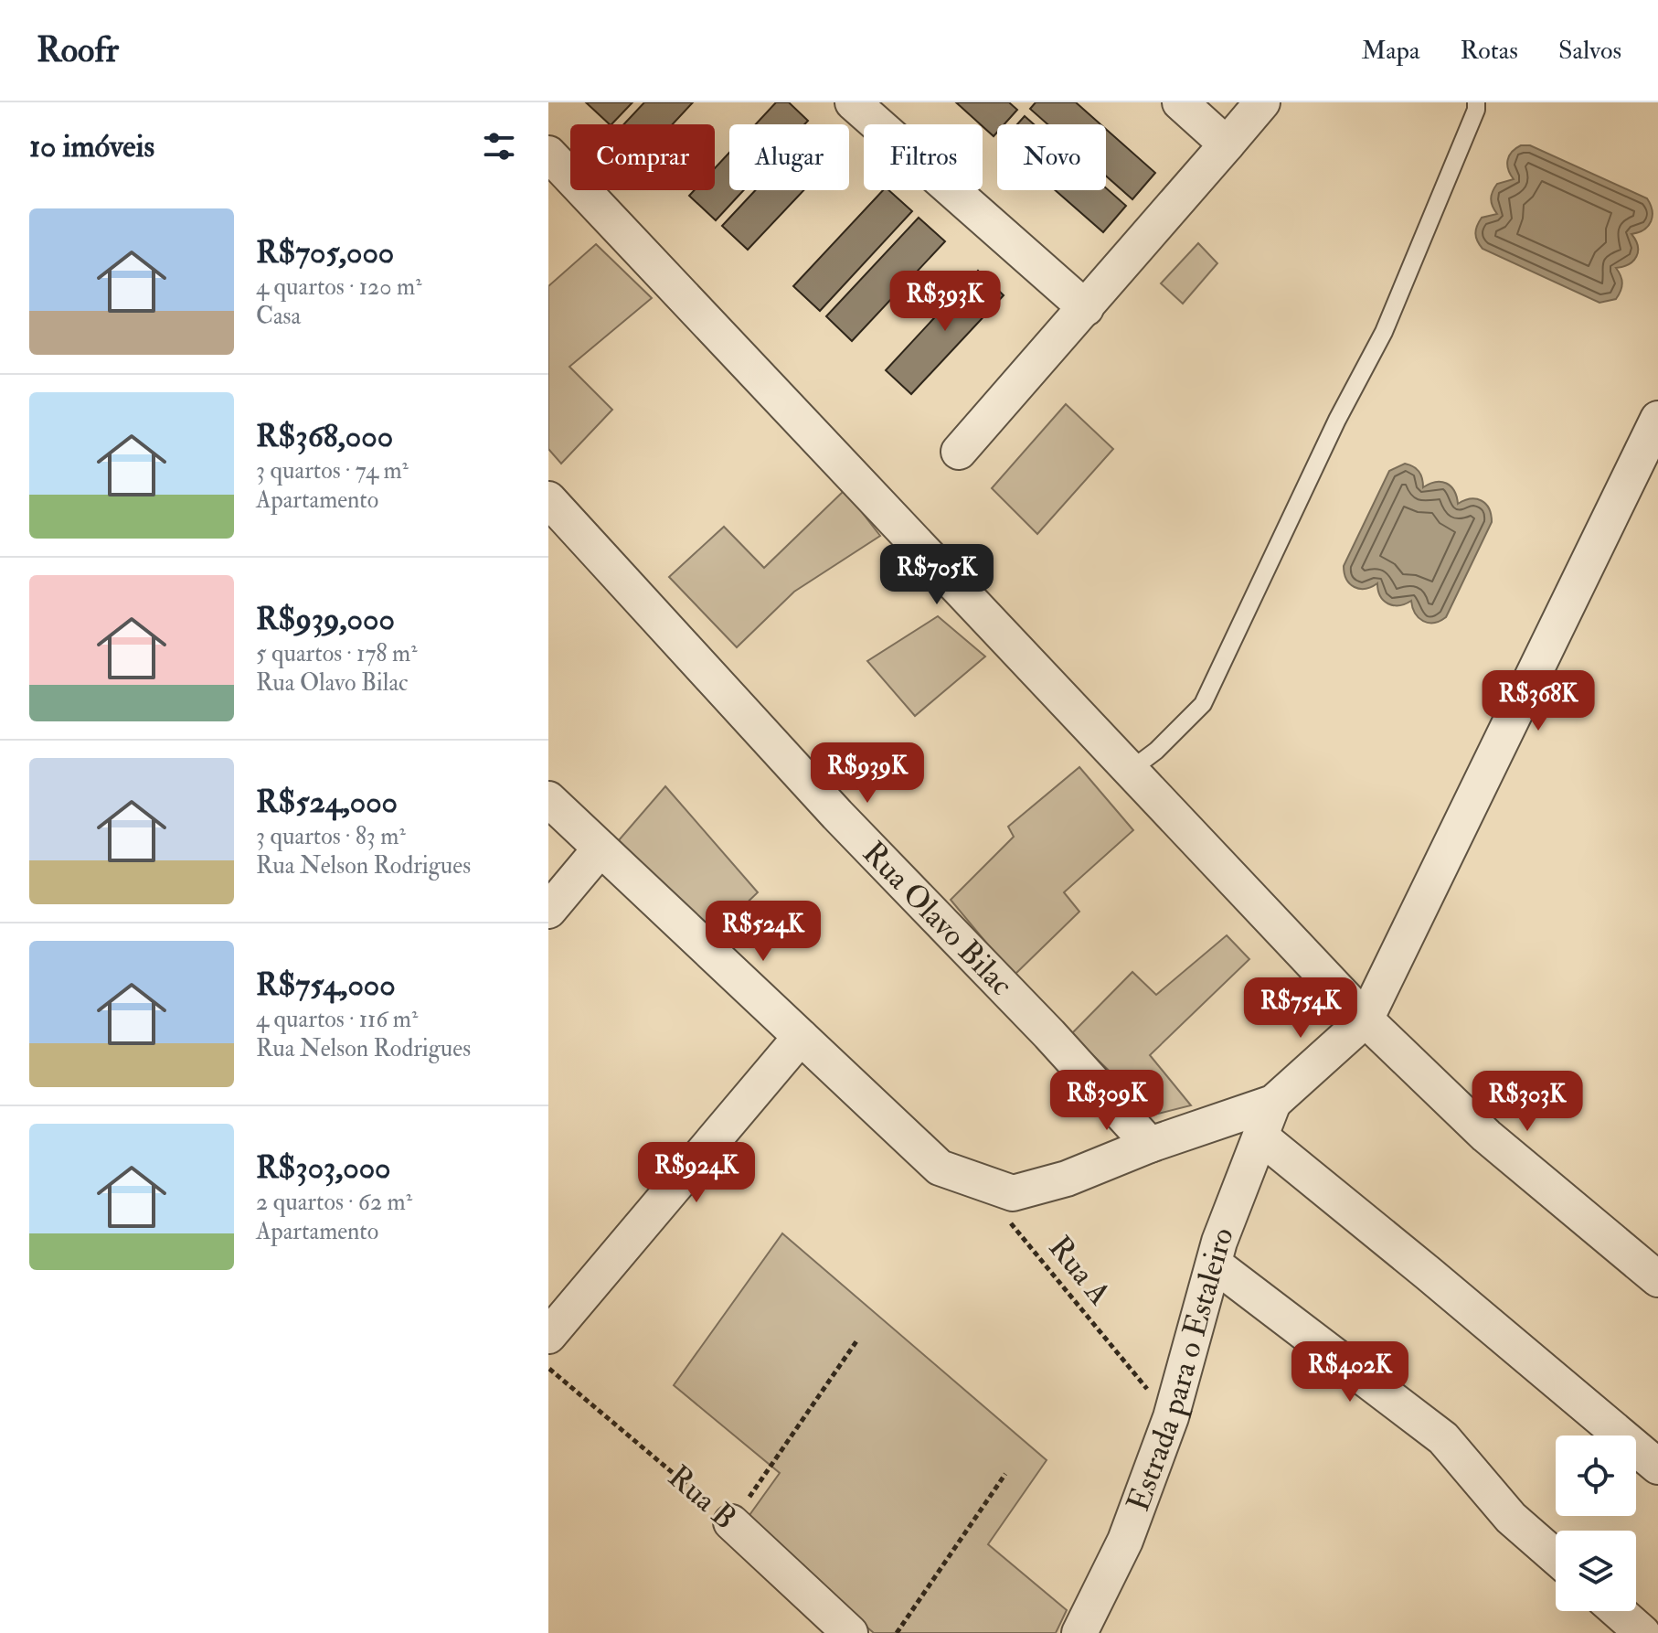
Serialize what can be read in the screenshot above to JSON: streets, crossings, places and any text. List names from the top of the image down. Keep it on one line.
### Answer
{"streets":{"street":["Rua Olavo Bilac","Estrada para o Estaleiro","Rua B"],"path":["Rua A"]},"crossings":[["Rua A","Estrada para o Estaleiro"]],"page":{"header":"Roofr","nav":["Mapa","Rotas","Salvos"],"heading":"10 imóveis","chip":["Comprar","Alugar","Filtros","Novo"],"list":[{"name":"R$705,000","note":"4 quartos · 120 m² · Casa"},{"name":"R$368,000","note":"3 quartos · 74 m² · Apartamento"},{"name":"R$939,000","note":"5 quartos · 178 m² · Rua Olavo Bilac"},{"name":"R$524,000","note":"3 quartos · 83 m² · Rua Nelson Rodrigues"},{"name":"R$754,000","note":"4 quartos · 116 m² · Rua Nelson Rodrigues"},{"name":"R$303,000","note":"2 quartos · 62 m² · Apartamento"}],"price":["R$393K","R$705K","R$368K","R$939K","R$524K","R$754K","R$309K","R$303K","R$924K","R$402K"]}}
